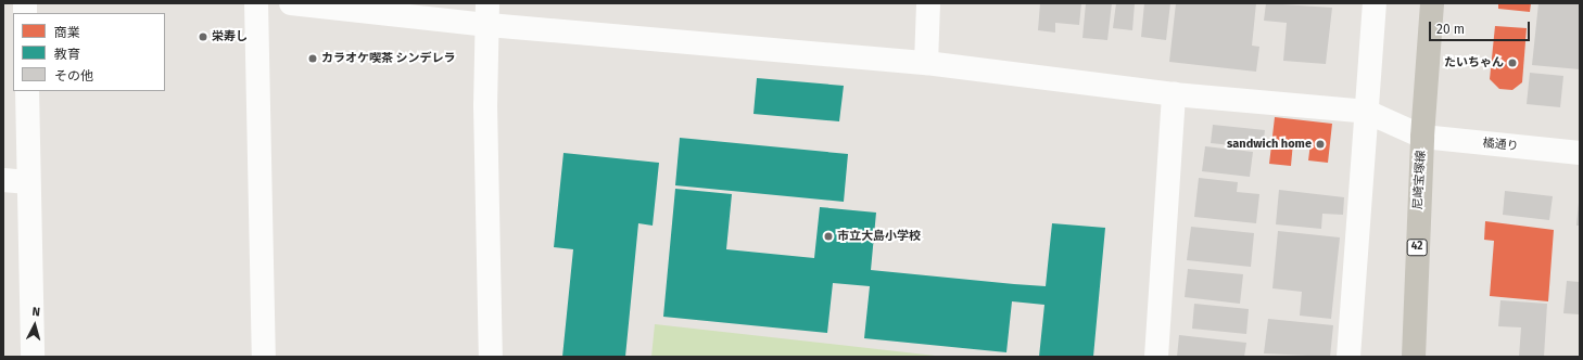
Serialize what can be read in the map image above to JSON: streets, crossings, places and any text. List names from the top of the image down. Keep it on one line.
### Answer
{"streets":{"main road":["尼崎宝塚線","42"],"street":["橘通り"]},"crossings":[["橘通り","尼崎宝塚線"]],"places":["栄寿し","カラオケ喫茶 シンデレラ","たいちゃん","sandwich home","市立大島小学校"],"legend":["商業","教育","その他"],"scale_bar":"20 m","north":"top"}
